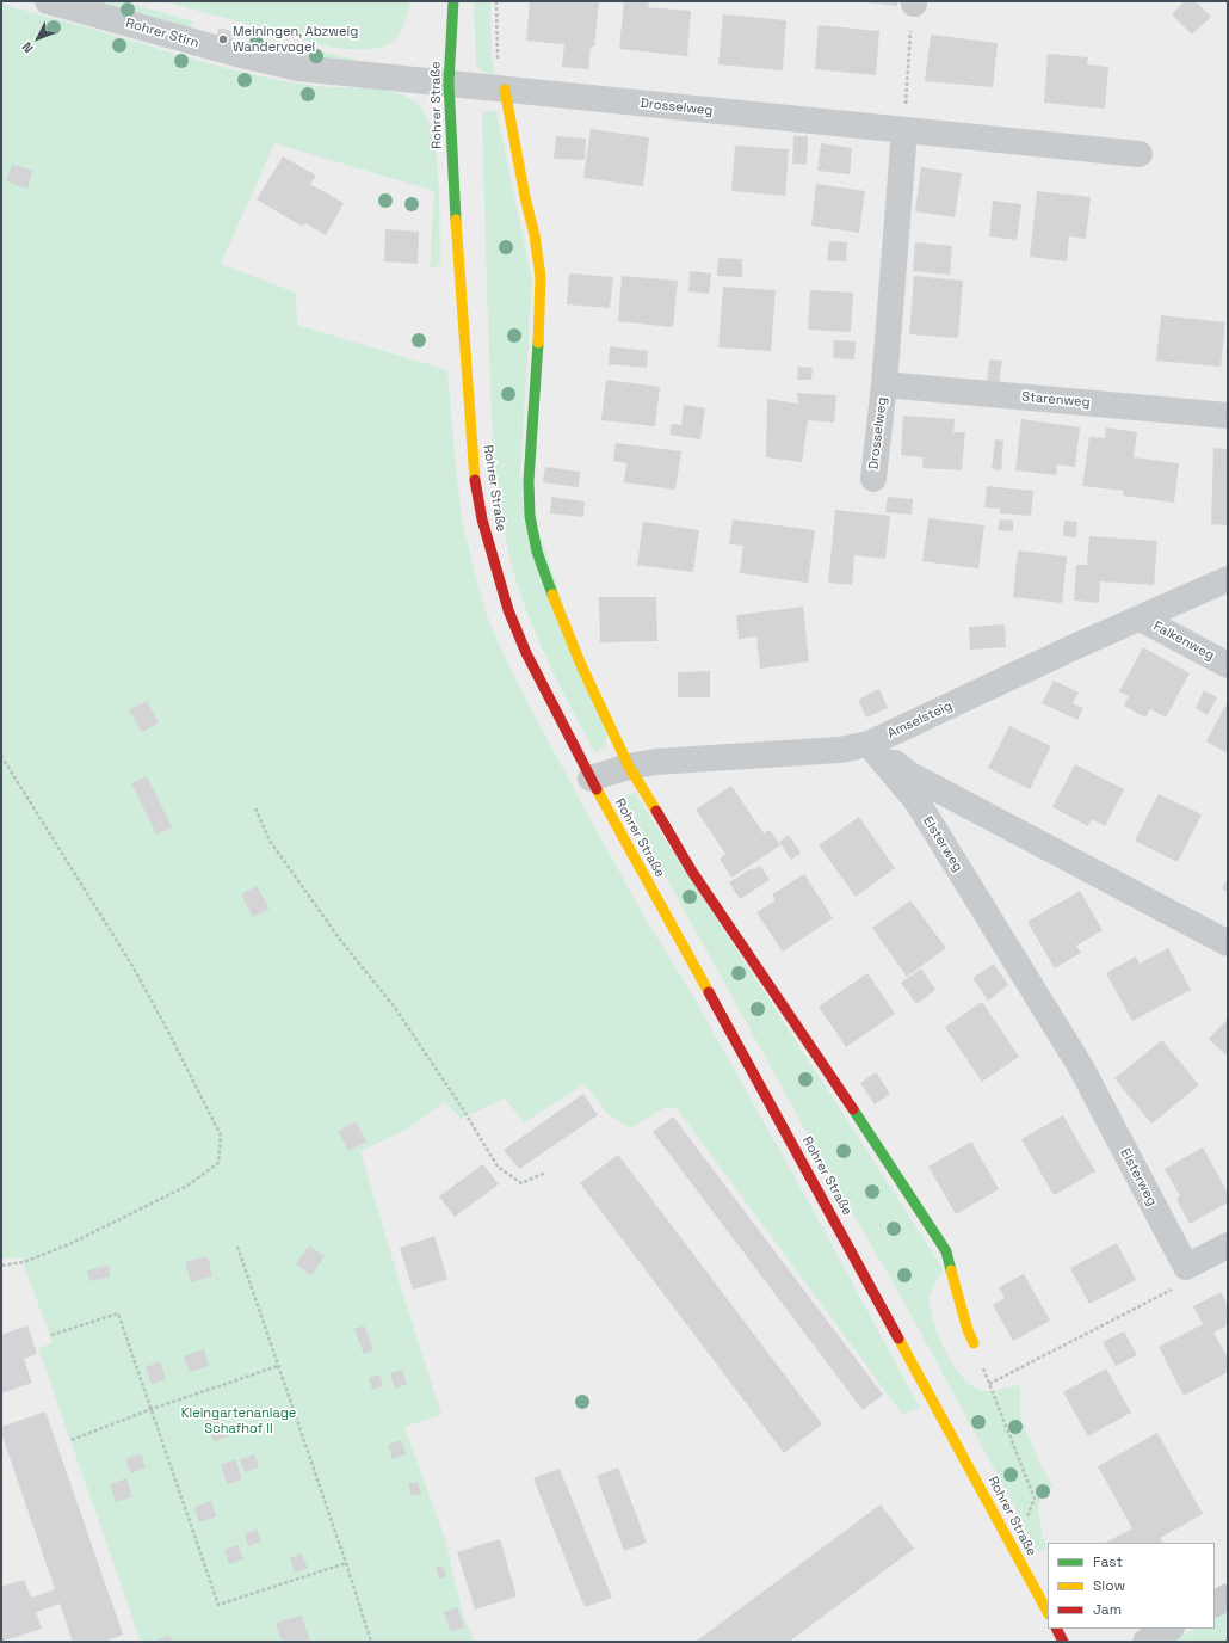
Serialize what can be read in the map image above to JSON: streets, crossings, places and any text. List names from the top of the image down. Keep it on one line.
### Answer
{"streets":{"main road":["Rohrer Straße"],"street":["Rohrer Stirn","Drosselweg","Starenweg","Falkenweg","Amselsteig","Elsterweg"]},"crossings":[["Rohrer Stirn","Rohrer Straße"],["Rohrer Stirn","Drosselweg"],["Rohrer Straße","Drosselweg"],["Rohrer Straße","Amselsteig"],["Drosselweg","Starenweg"],["Falkenweg","Amselsteig"],["Amselsteig","Elsterweg"]],"parks":["Kleingartenanlage Schafhof II"],"places":["Meiningen, Abzweig Wandervogel"],"legend":["Fast","Slow","Jam"],"north":"bottom left"}
